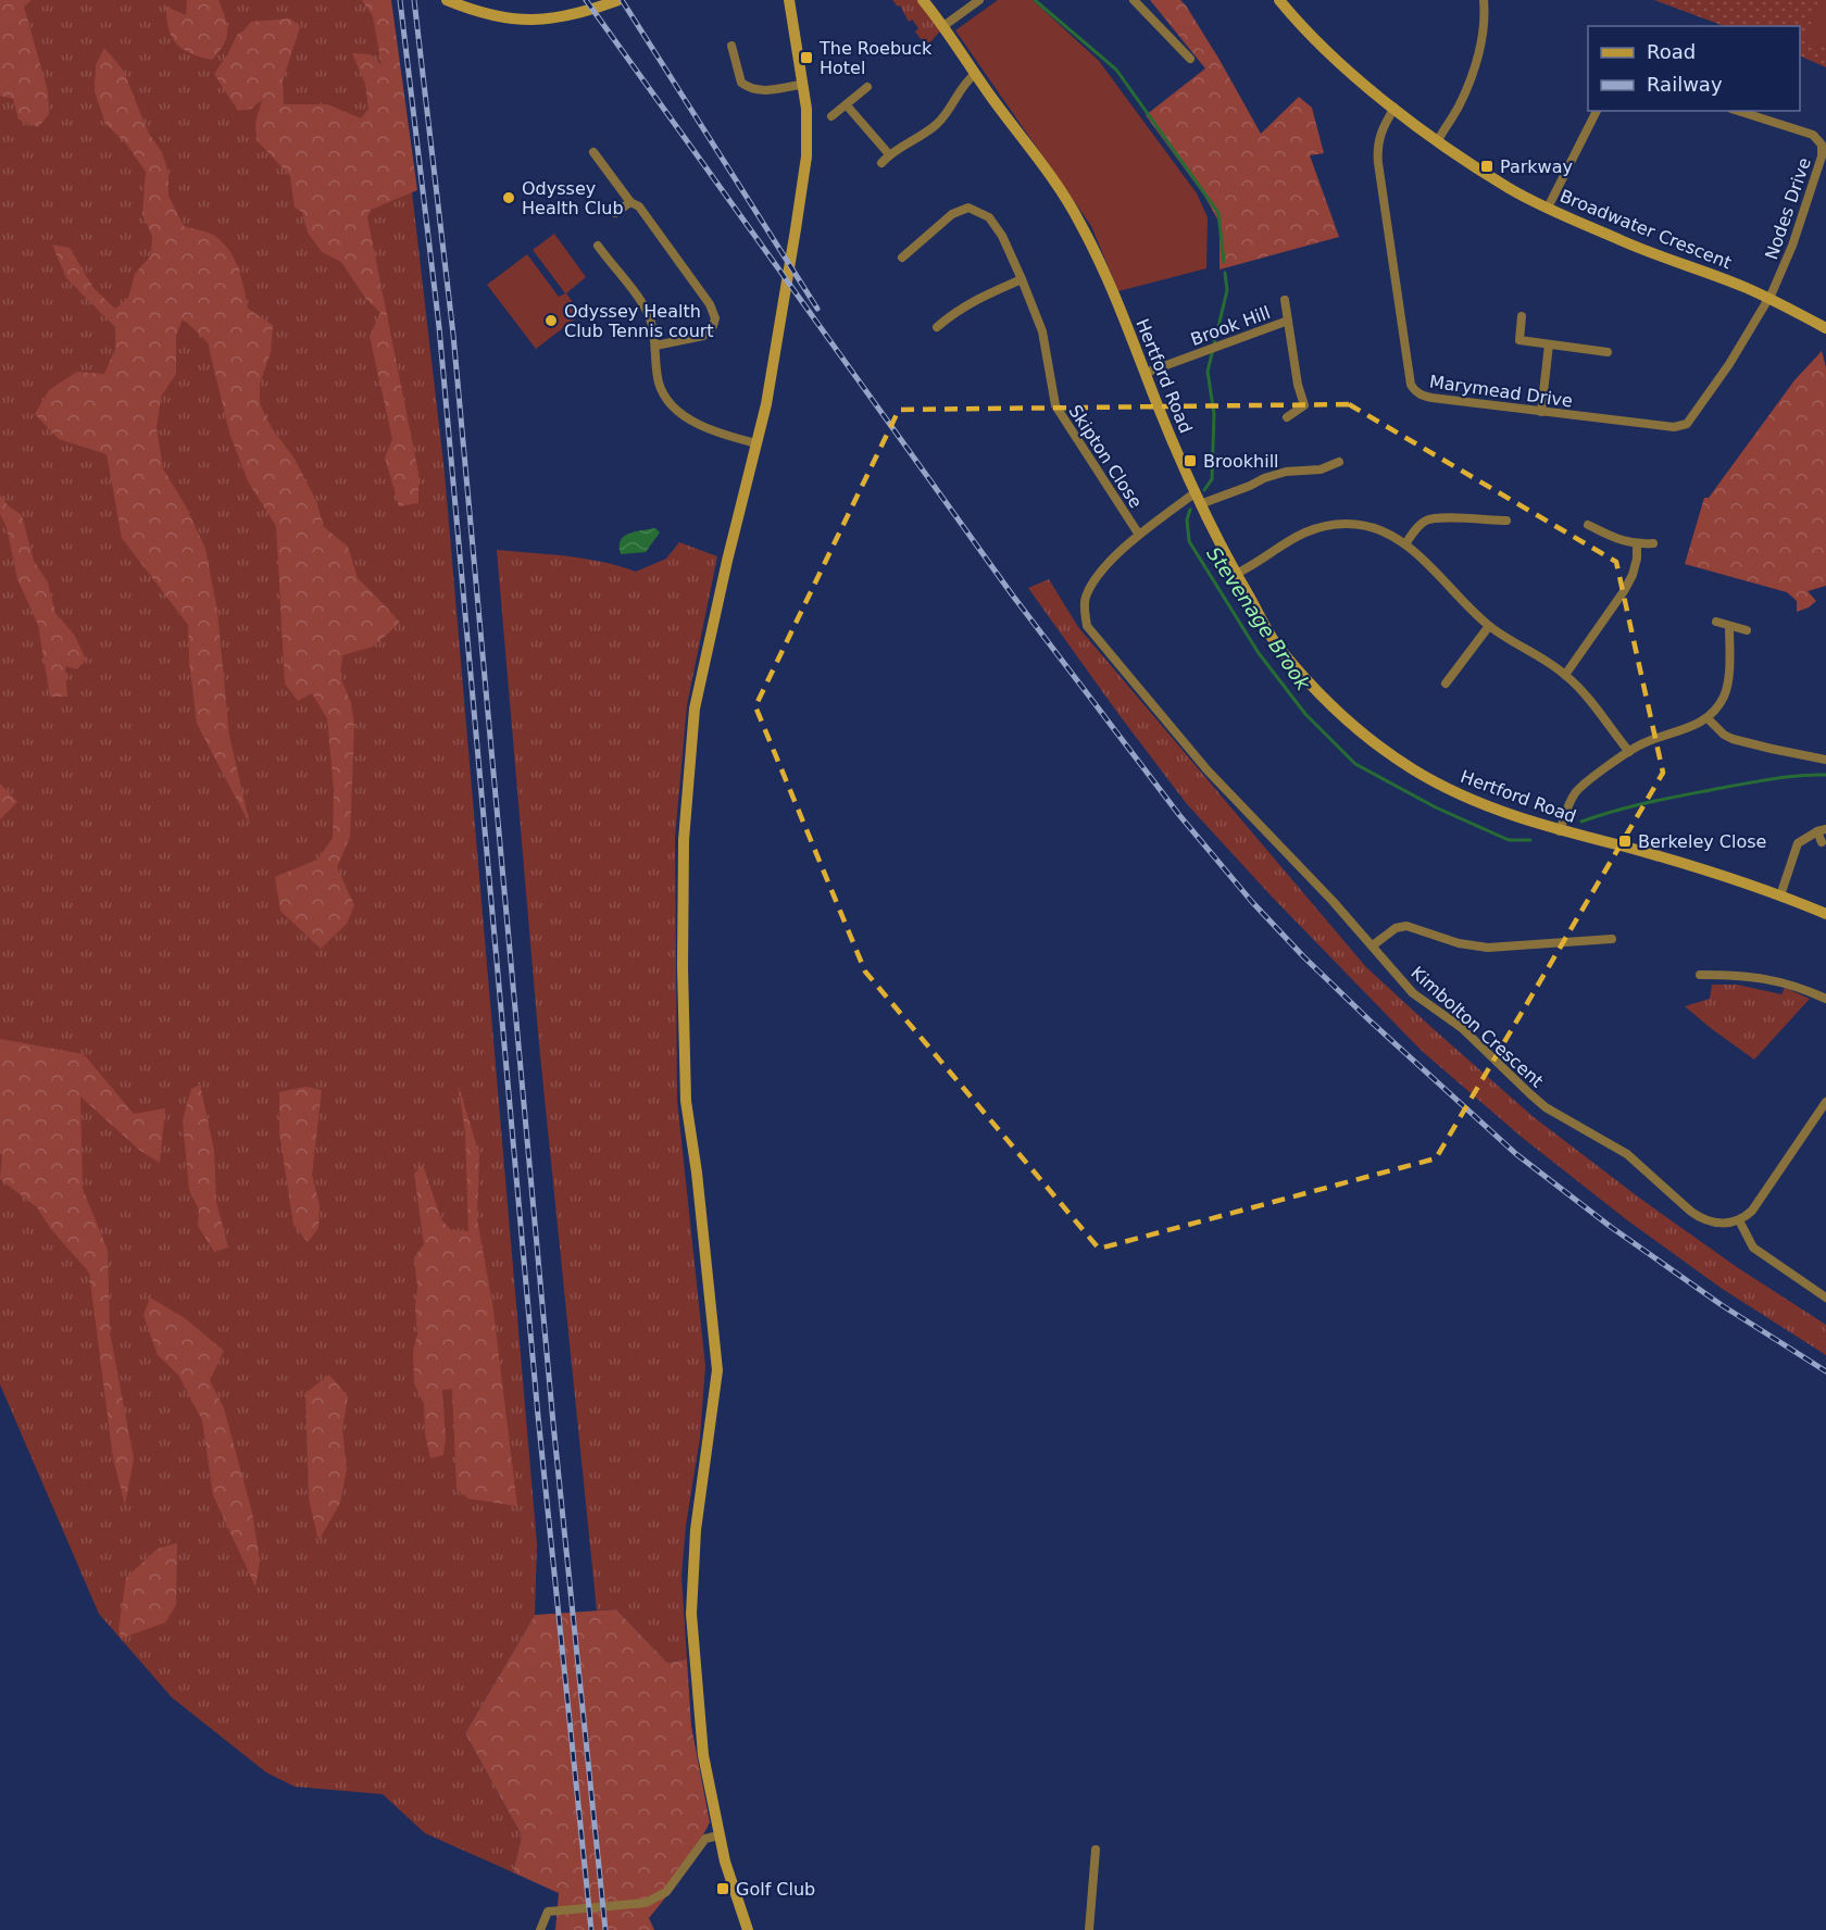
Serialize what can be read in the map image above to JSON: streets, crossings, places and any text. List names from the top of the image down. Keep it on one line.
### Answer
{"streets":{"street":["Nodes Drive","Broadwater Crescent","Brook Hill","Hertford Road","Marymead Drive","Skipton Close","Kimbolton Crescent"]},"crossings":[["Nodes Drive","Broadwater Crescent"],["Nodes Drive","Marymead Drive"],["Broadwater Crescent","Marymead Drive"],["Brook Hill","Hertford Road"],["Hertford Road","Kimbolton Crescent"],["Skipton Close","Kimbolton Crescent"]],"water":["Stevenage Brook"],"places":{"transit":["The Roebuck Hotel","Parkway","Brookhill","Berkeley Close","Golf Club"],"other":["Odyssey Health Club","Odyssey Health Club Tennis court"]},"legend":["Road","Railway"]}
